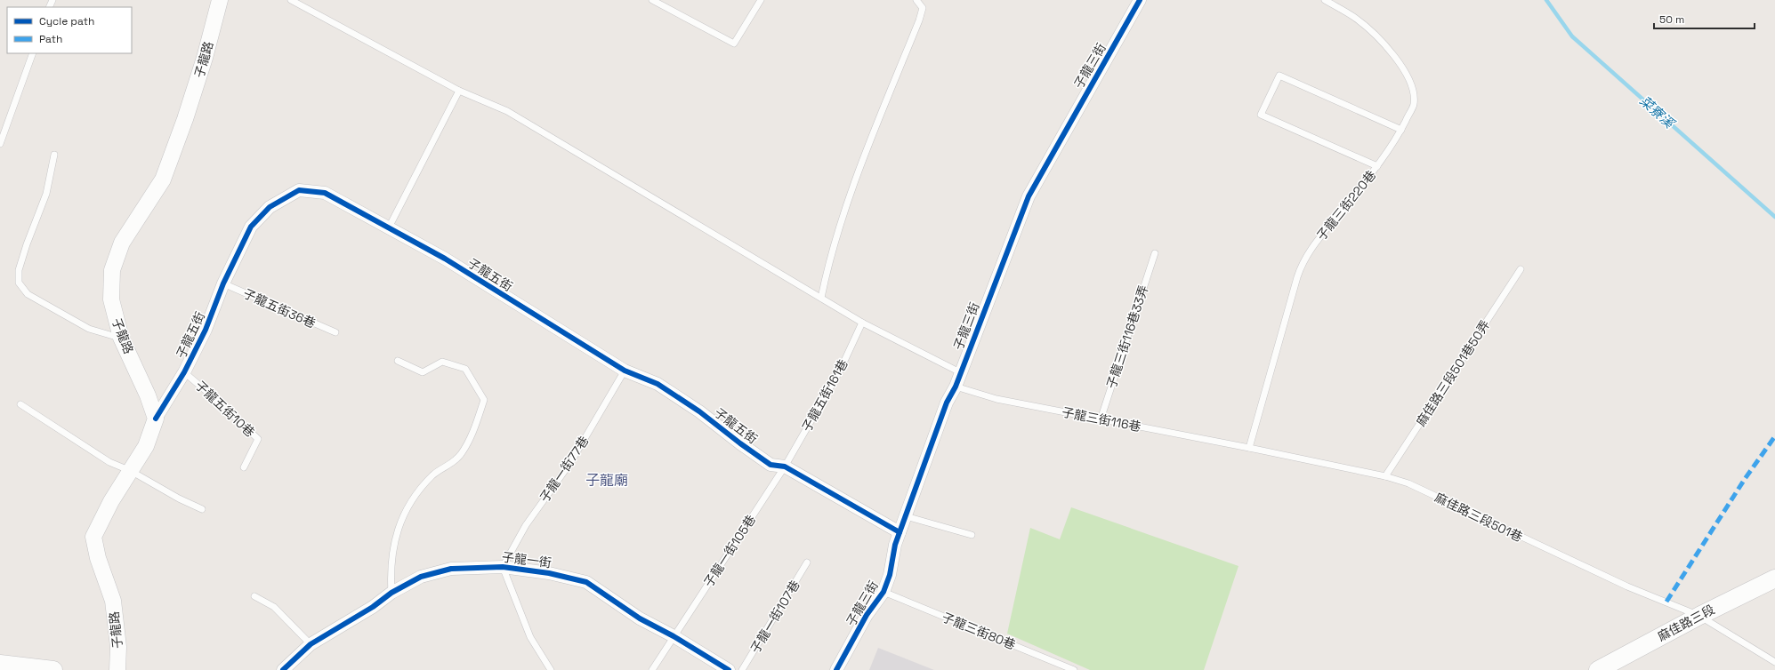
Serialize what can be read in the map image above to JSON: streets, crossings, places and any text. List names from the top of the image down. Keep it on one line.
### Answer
{"streets":{"main road":["麻佳路三段"],"street":["子龍路","子龍三街","子龍五街","子龍一街"],"lane":["子龍三街220巷","子龍五街36巷","子龍三街116巷33弄","麻佳路三段501巷50弄","子龍五街161巷","子龍五街10巷","子龍三街116巷","子龍一街77巷","麻佳路三段501巷","子龍一街105巷","子龍一街107巷","子龍三街80巷"]},"crossings":[["子龍路","子龍五街"],["子龍三街","子龍五街"],["子龍三街","子龍三街116巷"],["子龍三街","子龍三街80巷"],["子龍三街220巷","子龍三街116巷"],["子龍三街220巷","麻佳路三段501巷"],["子龍五街","子龍五街36巷"],["子龍五街","子龍五街161巷"],["子龍五街","子龍五街10巷"],["子龍五街","子龍一街77巷"],["子龍五街","子龍一街105巷"],["子龍三街116巷33弄","子龍三街116巷"],["麻佳路三段501巷50弄","麻佳路三段501巷"],["子龍五街161巷","子龍一街105巷"],["子龍三街116巷","麻佳路三段501巷"],["子龍一街77巷","子龍一街"],["麻佳路三段501巷","麻佳路三段"],["子龍一街105巷","子龍一街"]],"districts":["子龍廟"],"water":["菜寮溪"],"legend":["Cycle path","Path"],"scale_bar":"50 m"}
